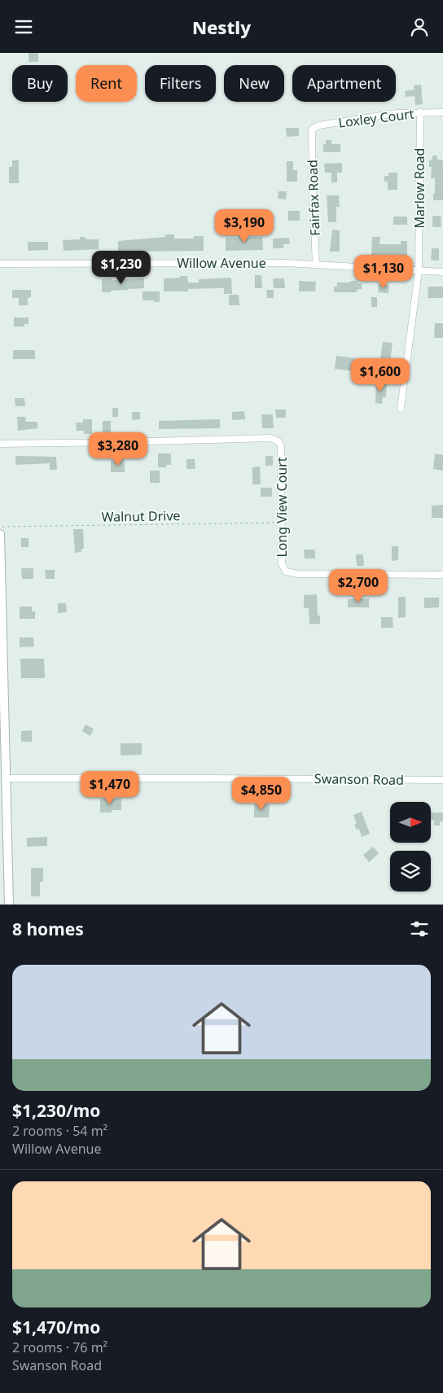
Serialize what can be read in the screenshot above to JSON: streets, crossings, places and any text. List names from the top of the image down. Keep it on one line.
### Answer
{"streets":{"street":["Loxley Court","Marlow Road","Fairfax Road","Willow Avenue","Long View Court","Swanson Road"],"path":["Walnut Drive"]},"crossings":[["Loxley Court","Marlow Road"],["Loxley Court","Fairfax Road"],["Marlow Road","Willow Avenue"],["Fairfax Road","Willow Avenue"],["Long View Court","Walnut Drive"]],"north":"right","page":{"header":"Nestly","chip":["Buy","Rent","Filters","New","Apartment"],"price":["$3,190","$1,230","$1,130","$1,600","$3,280","$2,700","$1,470","$4,850"],"heading":"8 homes","list":[{"name":"$1,230/mo","note":"2 rooms · 54 m² · Willow Avenue"},{"name":"$1,470/mo","note":"2 rooms · 76 m² · Swanson Road"}]}}
